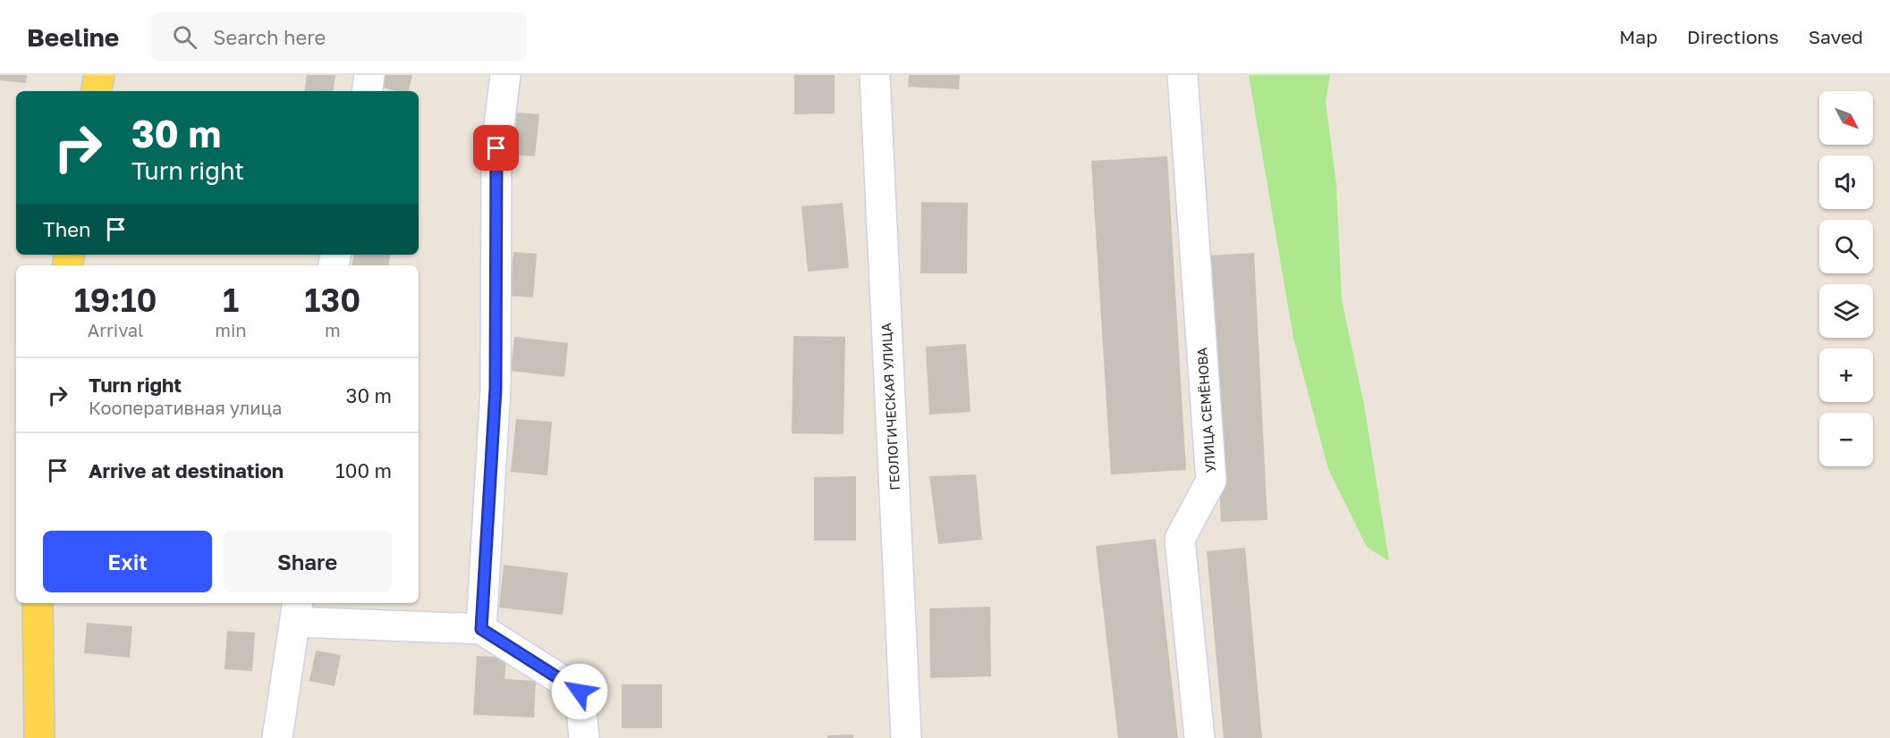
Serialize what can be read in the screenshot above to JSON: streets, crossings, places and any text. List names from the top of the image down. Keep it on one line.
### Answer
{"streets":{"street":["ГЕОЛОГИЧЕСКАЯ УЛИЦА","УЛИЦА СЕМЁНОВА"]},"north":"bottom right","page":{"header":"Beeline","search":"Search here","nav":["Map","Directions","Saved"],"map_buttons":["+","−"],"turn":["30 m","Turn right"],"then":"Then","eta":["19:10","Arrival","1","min","130","m"],"list":[{"name":"Turn right","note":"Кооперативная улица","value":"30 m"},{"name":"Arrive at destination","value":"100 m"}],"buttons":["Exit","Share"]}}
